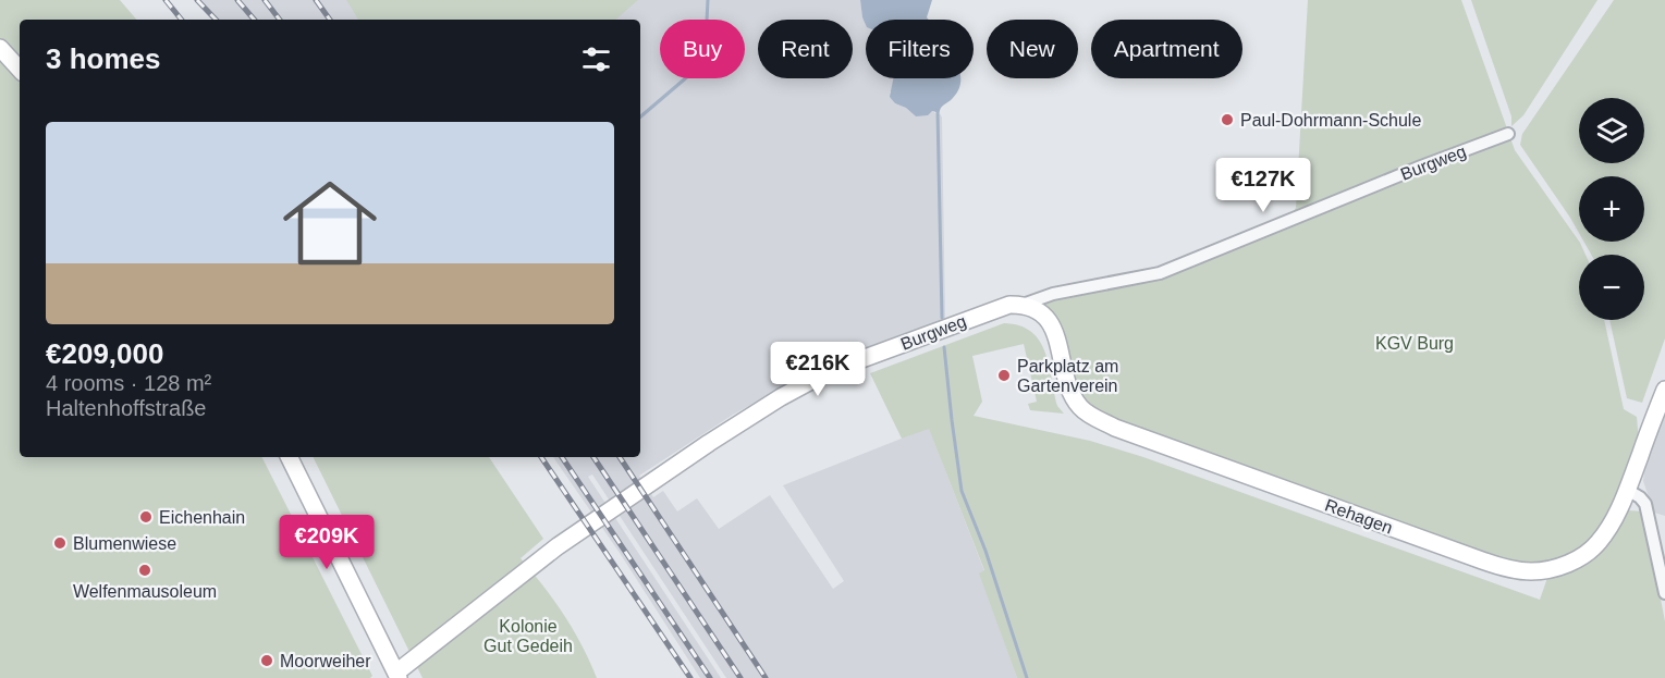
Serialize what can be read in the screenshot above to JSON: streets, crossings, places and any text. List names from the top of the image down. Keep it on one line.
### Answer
{"streets":{"street":["Burgweg","Rehagen"]},"crossings":[["Burgweg","Rehagen"]],"parks":["KGV Burg","Kolonie Gut Gedeih"],"places":["Paul-Dohrmann-Schule","Parkplatz am Gartenverein","Eichenhain","Blumenwiese","Welfenmausoleum","Moorweiher"],"page":{"chip":["Buy","Rent","Filters","New","Apartment"],"heading":"3 homes","map_buttons":["+","−"],"list":[{"name":"€209,000","note":"4 rooms · 128 m² · Haltenhoffstraße"}],"price":["€127K","€216K","€209K"]}}
